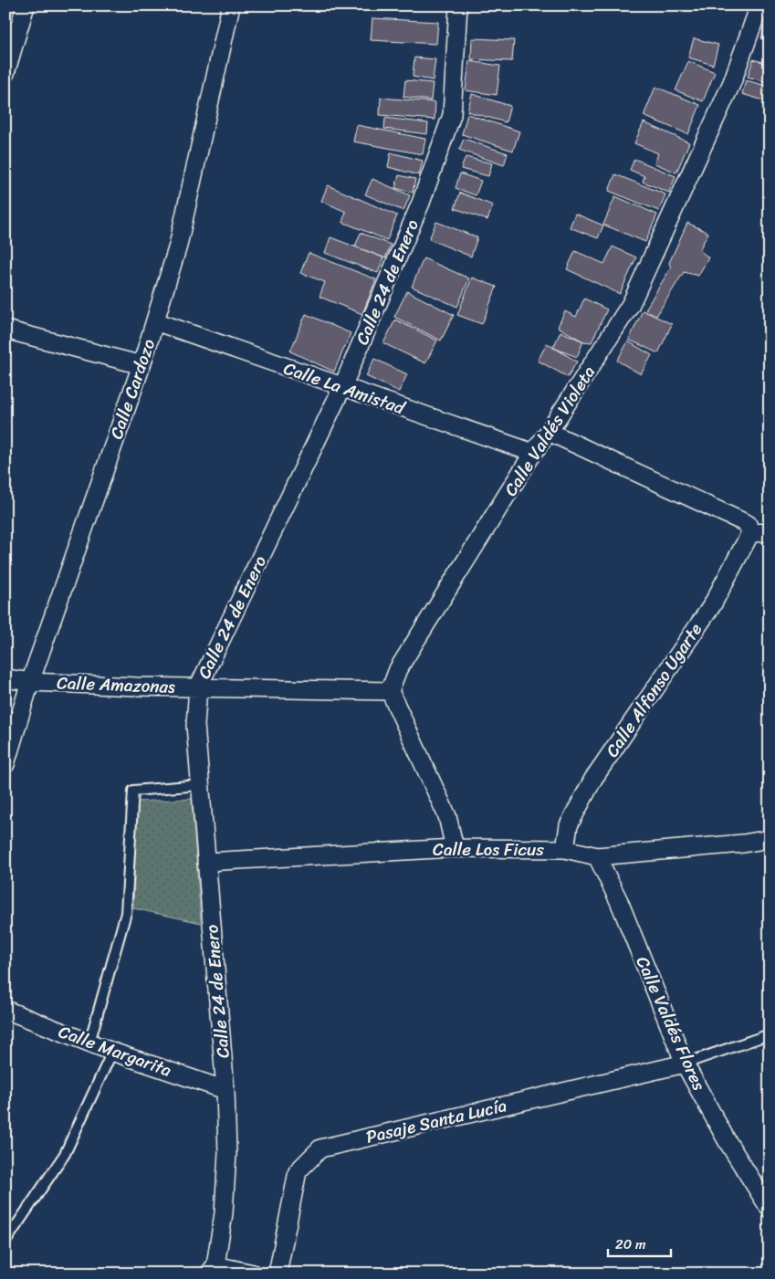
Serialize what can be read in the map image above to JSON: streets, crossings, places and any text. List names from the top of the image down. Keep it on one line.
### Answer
{"streets":{"street":["Calle 24 de Enero","Calle La Amistad","Calle Cardozo","Calle Valdés Violeta","Calle Amazonas","Calle Alfonso Ugarte","Calle Los Ficus","Calle Valdés Flores","Calle Margarita","Pasaje Santa Lucía"]},"crossings":[["Calle 24 de Enero","Calle La Amistad"],["Calle 24 de Enero","Calle Amazonas"],["Calle 24 de Enero","Calle Los Ficus"],["Calle 24 de Enero","Calle Margarita"],["Calle La Amistad","Calle Cardozo"],["Calle La Amistad","Calle Valdés Violeta"],["Calle Cardozo","Calle Amazonas"],["Calle Valdés Violeta","Calle Amazonas"],["Calle Alfonso Ugarte","Calle Los Ficus"],["Calle Los Ficus","Calle Valdés Flores"],["Calle Valdés Flores","Pasaje Santa Lucía"]],"scale_bar":"20 m"}
